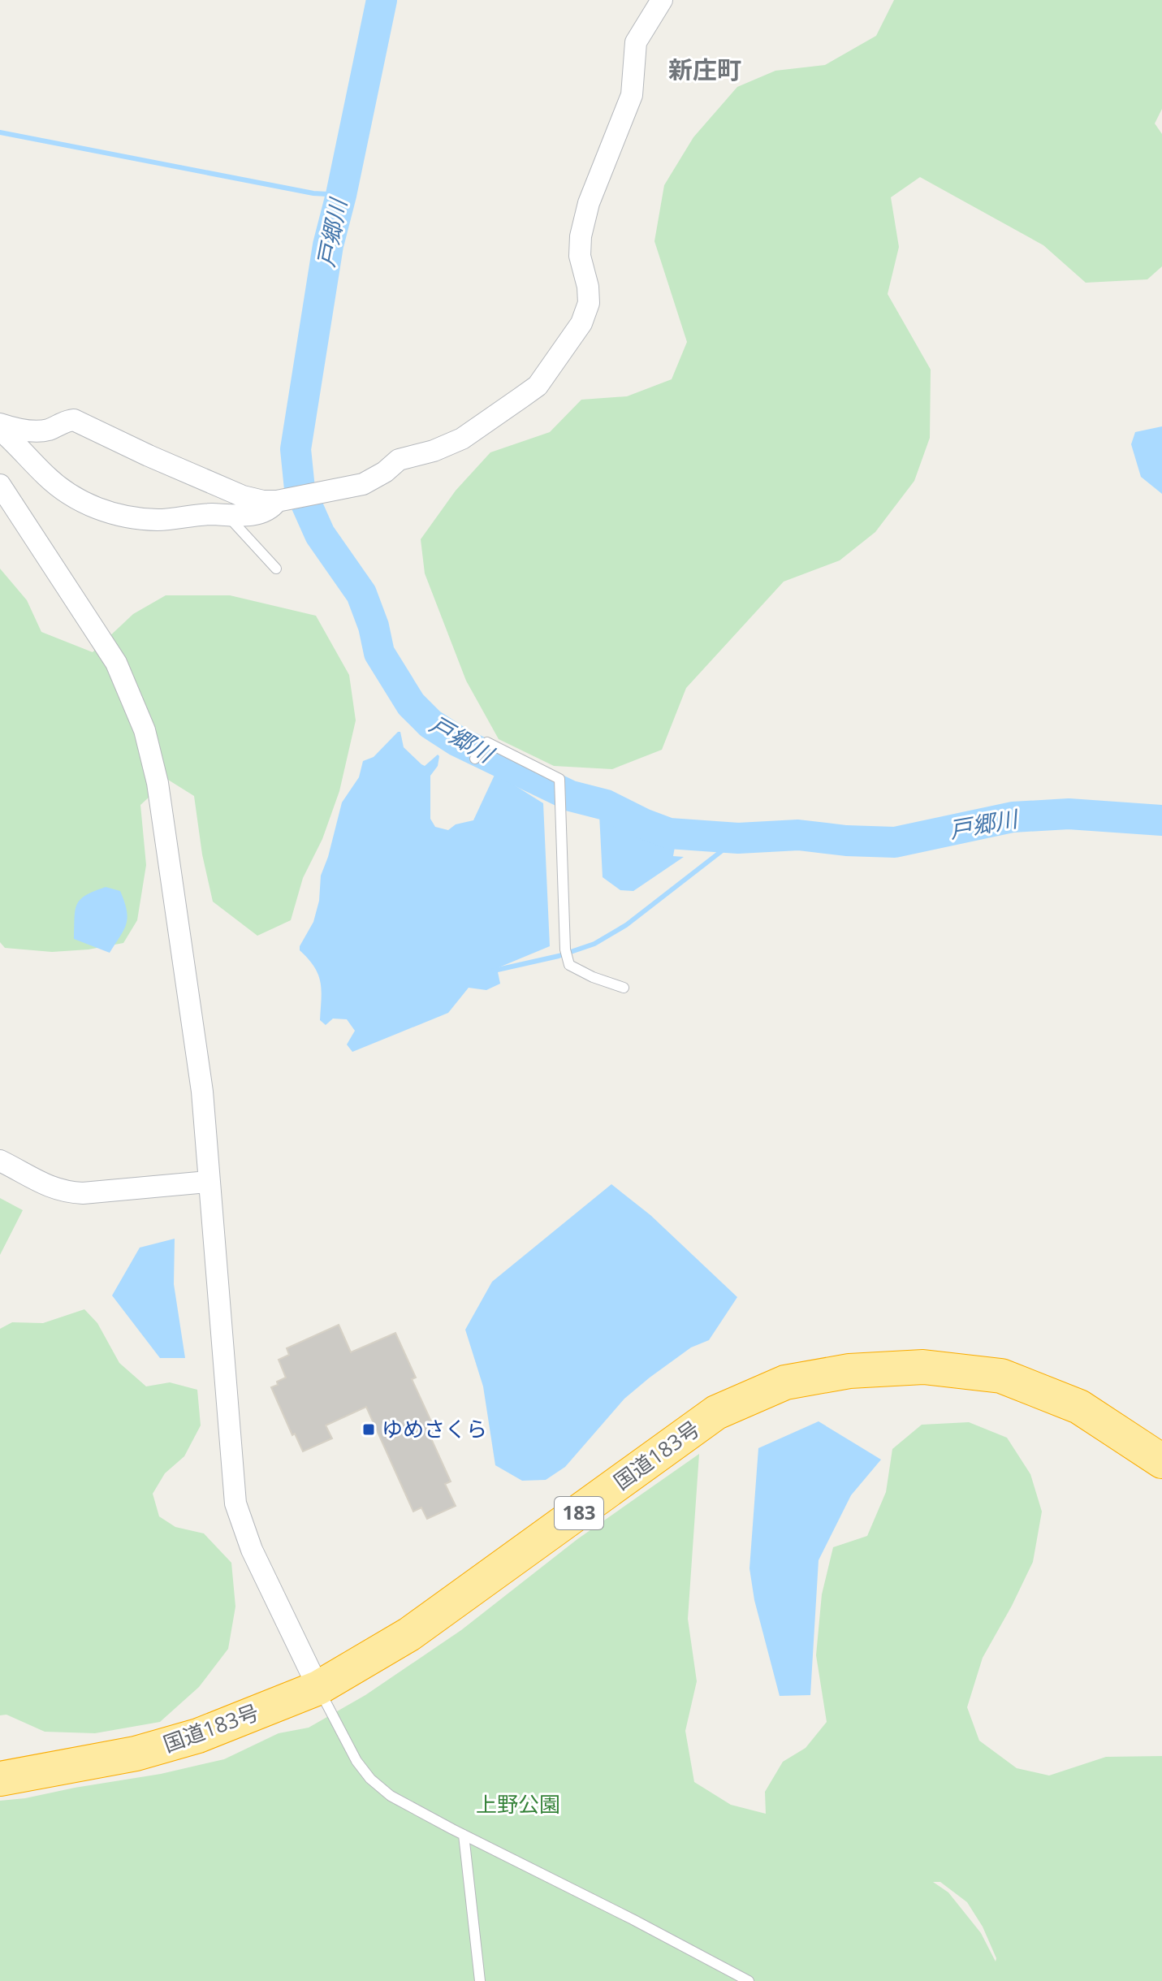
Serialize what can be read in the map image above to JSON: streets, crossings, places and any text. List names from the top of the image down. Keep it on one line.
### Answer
{"streets":{"highway":["国道183号","183"]},"districts":["新庄町"],"water":["戸郷川"],"parks":["上野公園"],"places":{"transit":["ゆめさくら"]}}
